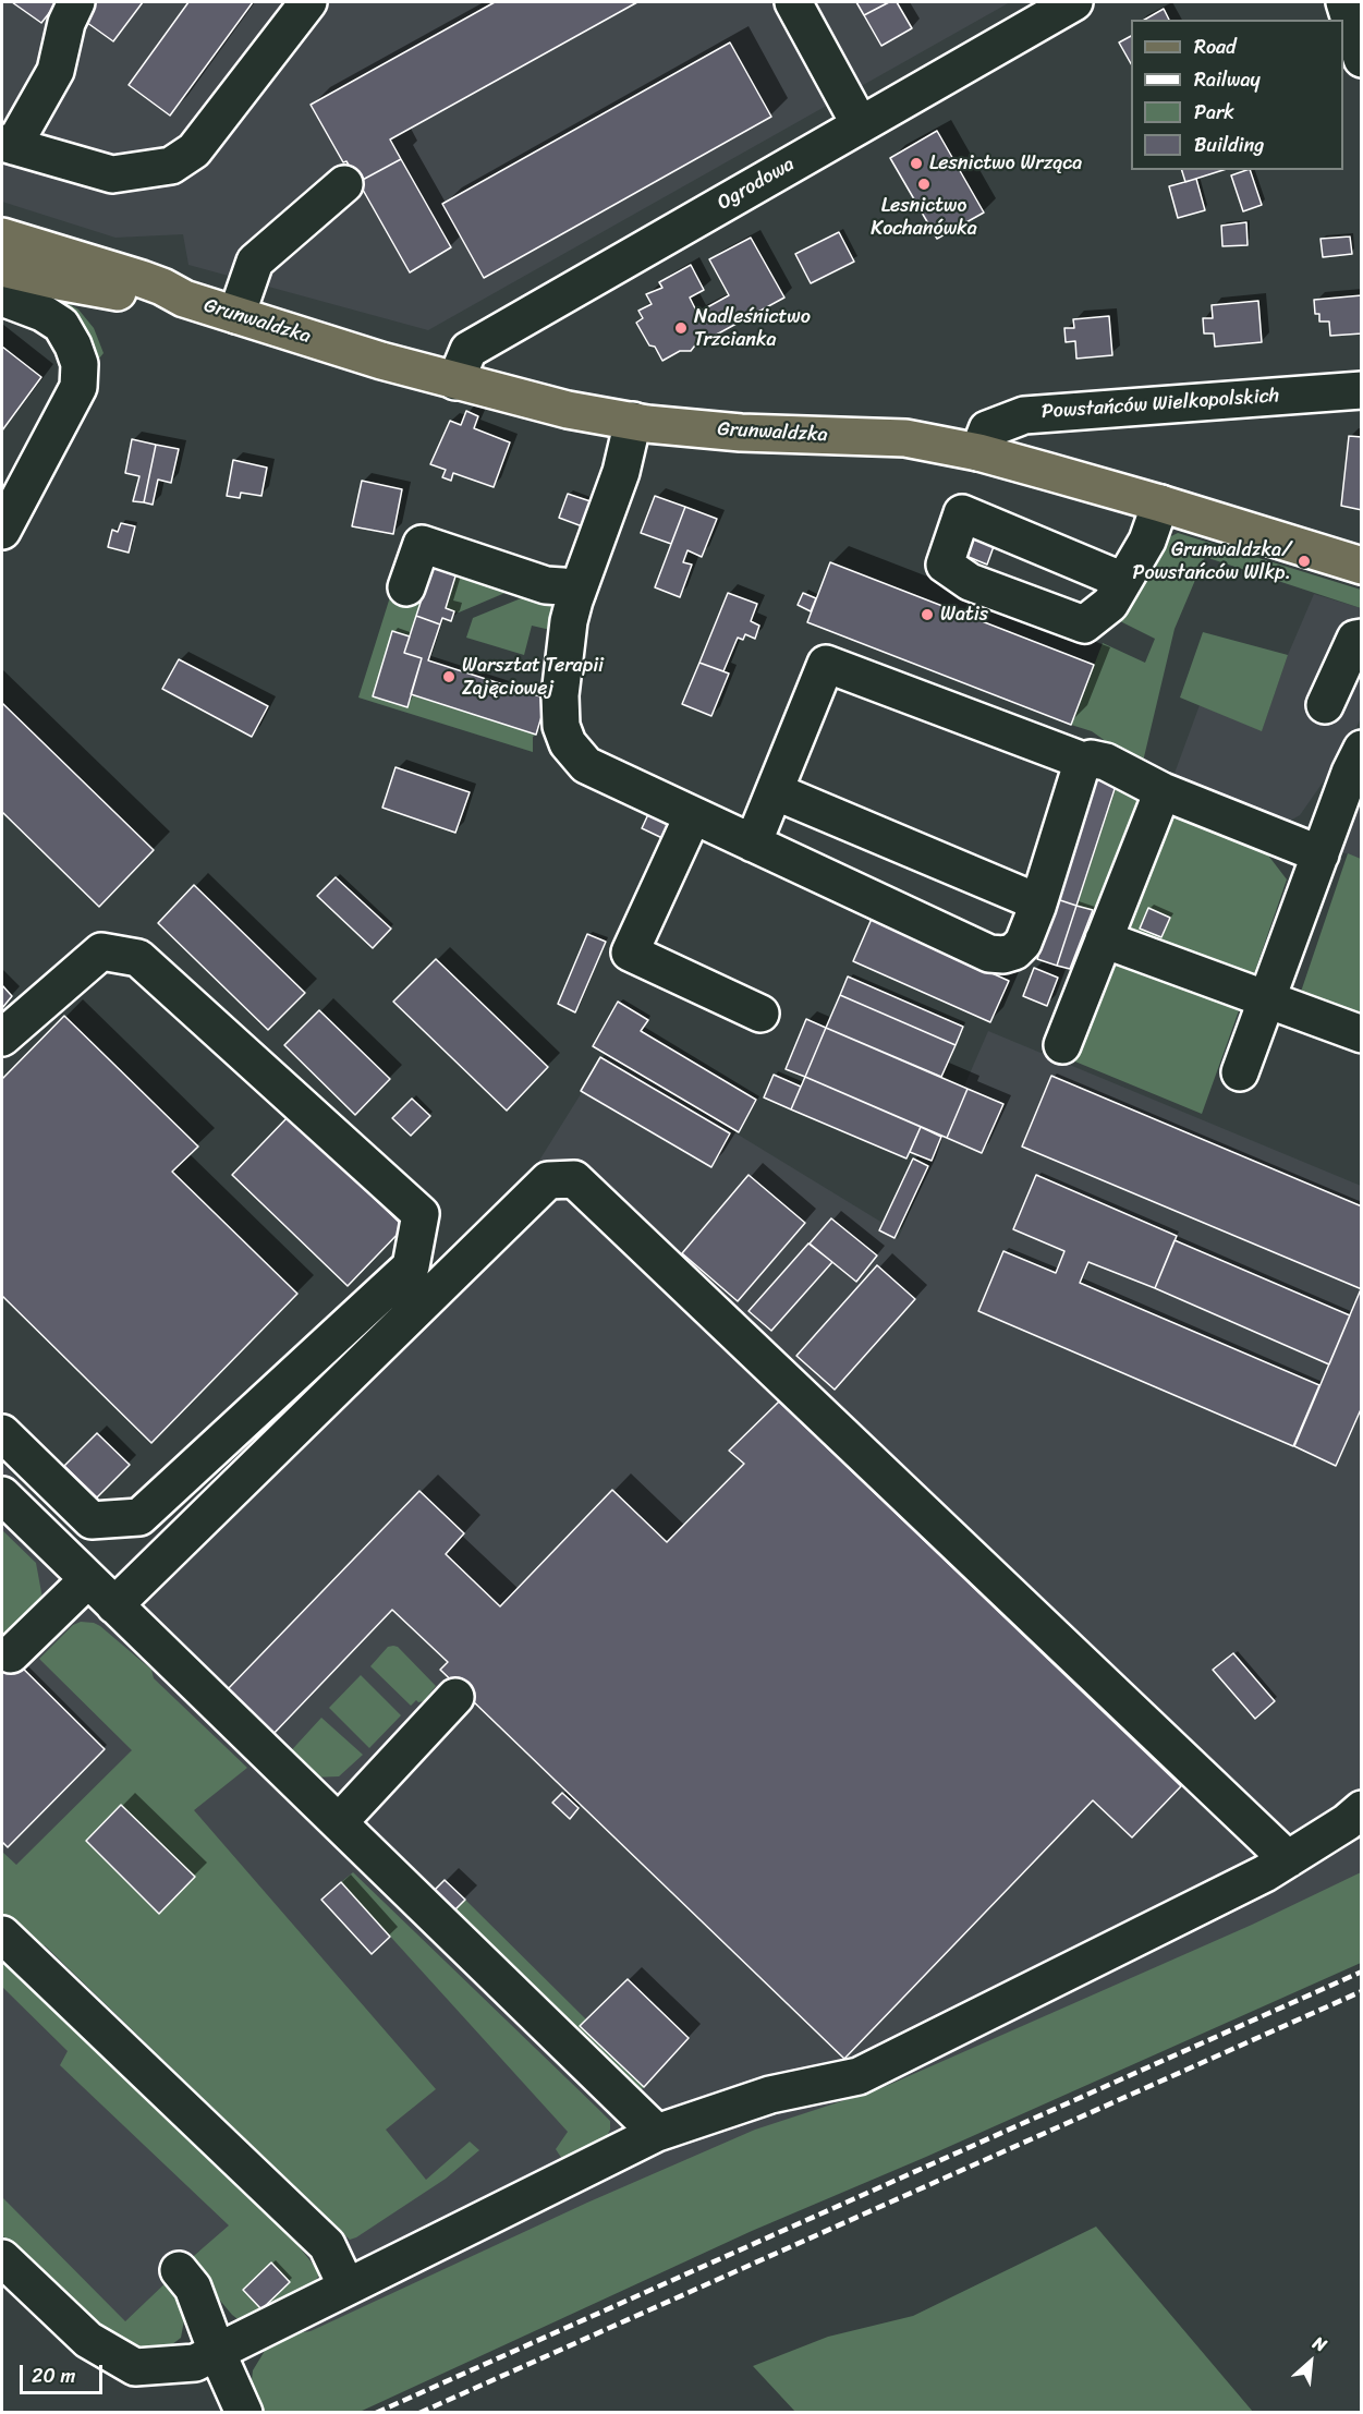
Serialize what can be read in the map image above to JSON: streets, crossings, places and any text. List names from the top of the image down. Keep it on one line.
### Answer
{"streets":{"main road":["Grunwaldzka"],"street":["Ogrodowa","Powstańców Wielkopolskich"]},"crossings":[["Ogrodowa","Grunwaldzka"],["Grunwaldzka","Powstańców Wielkopolskich"]],"places":["Lesnictwo Wrząca","Lesnictwo Kochanówka","Nadleśnictwo Trzcianka","Grunwaldzka/ Powstańców Wlkp.","Watis","Warsztat Terapii Zajęciowej"],"legend":["Road","Railway","Park","Building"],"scale_bar":"20 m","north":"top right"}
